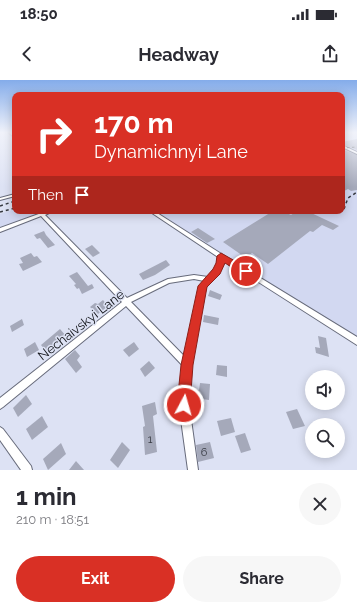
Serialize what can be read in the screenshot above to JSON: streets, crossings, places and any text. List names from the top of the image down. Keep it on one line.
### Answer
{"streets":{"street":["Nechaivskyi Lane"]},"house_numbers":["1","6"],"page":{"status":"18:50","header":"Headway","turn":["170 m","Dynamichnyi Lane"],"then":"Then","heading":["1 min","210 m · 18:51"],"buttons":["Exit","Share"]}}
